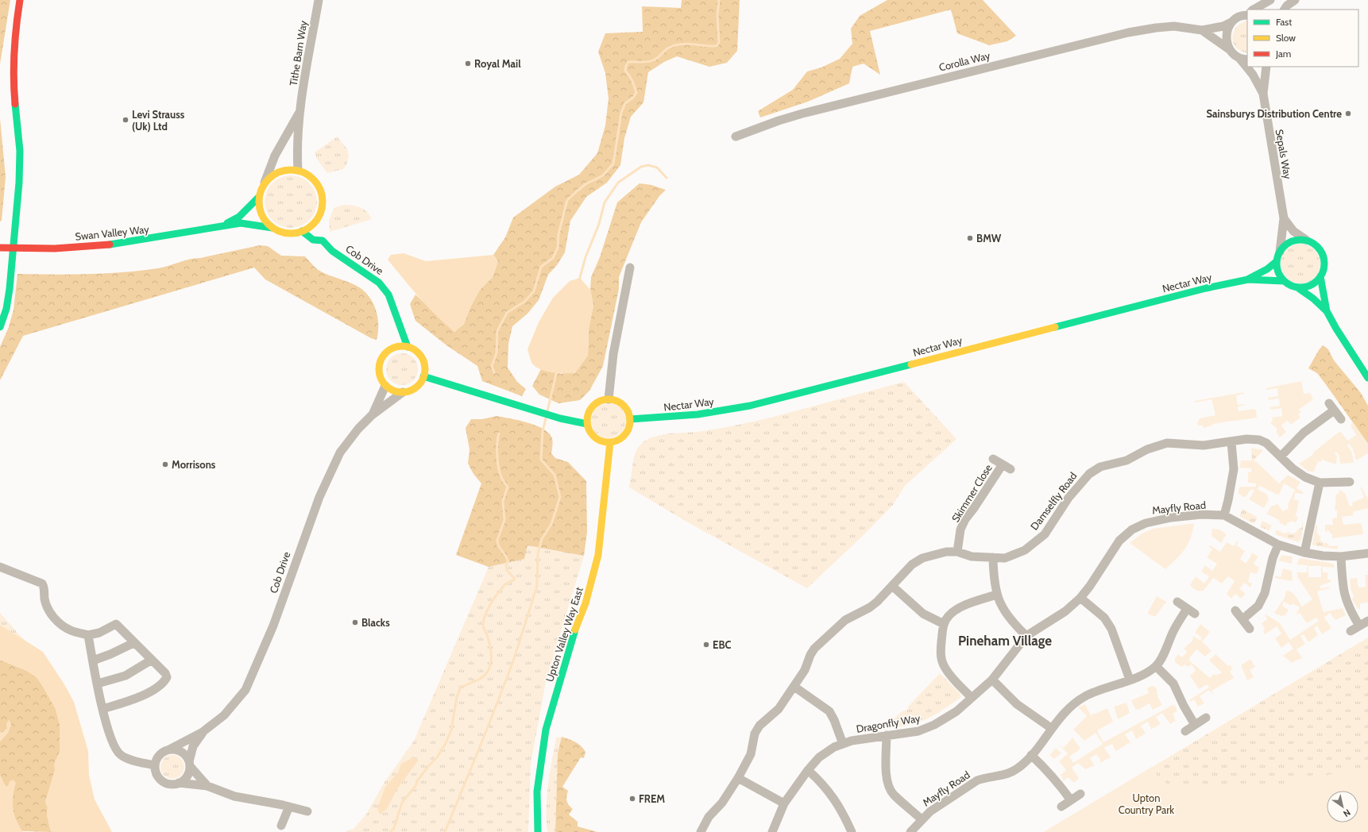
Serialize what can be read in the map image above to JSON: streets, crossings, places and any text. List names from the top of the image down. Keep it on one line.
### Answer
{"streets":{"street":["Tithe Barn Way","Corolla Way","Sepals Way","Swan Valley Way","Cob Drive","Nectar Way","Skimmer Close","Damselfly Road","Mayfly Road","Upton Valley Way East","Dragonfly Way"]},"crossings":[["Tithe Barn Way","Swan Valley Way"],["Tithe Barn Way","Cob Drive"],["Corolla Way","Sepals Way"],["Sepals Way","Nectar Way"],["Swan Valley Way","Cob Drive"],["Nectar Way","Upton Valley Way East"],["Skimmer Close","Damselfly Road"],["Mayfly Road","Dragonfly Way"]],"districts":["Pineham Village"],"parks":["Upton Country Park"],"places":["Royal Mail","Sainsburys Distribution Centre","Levi Strauss (Uk) Ltd","BMW","Morrisons","Blacks","EBC","FREM"],"legend":["Fast","Slow","Jam"],"north":"bottom right"}
